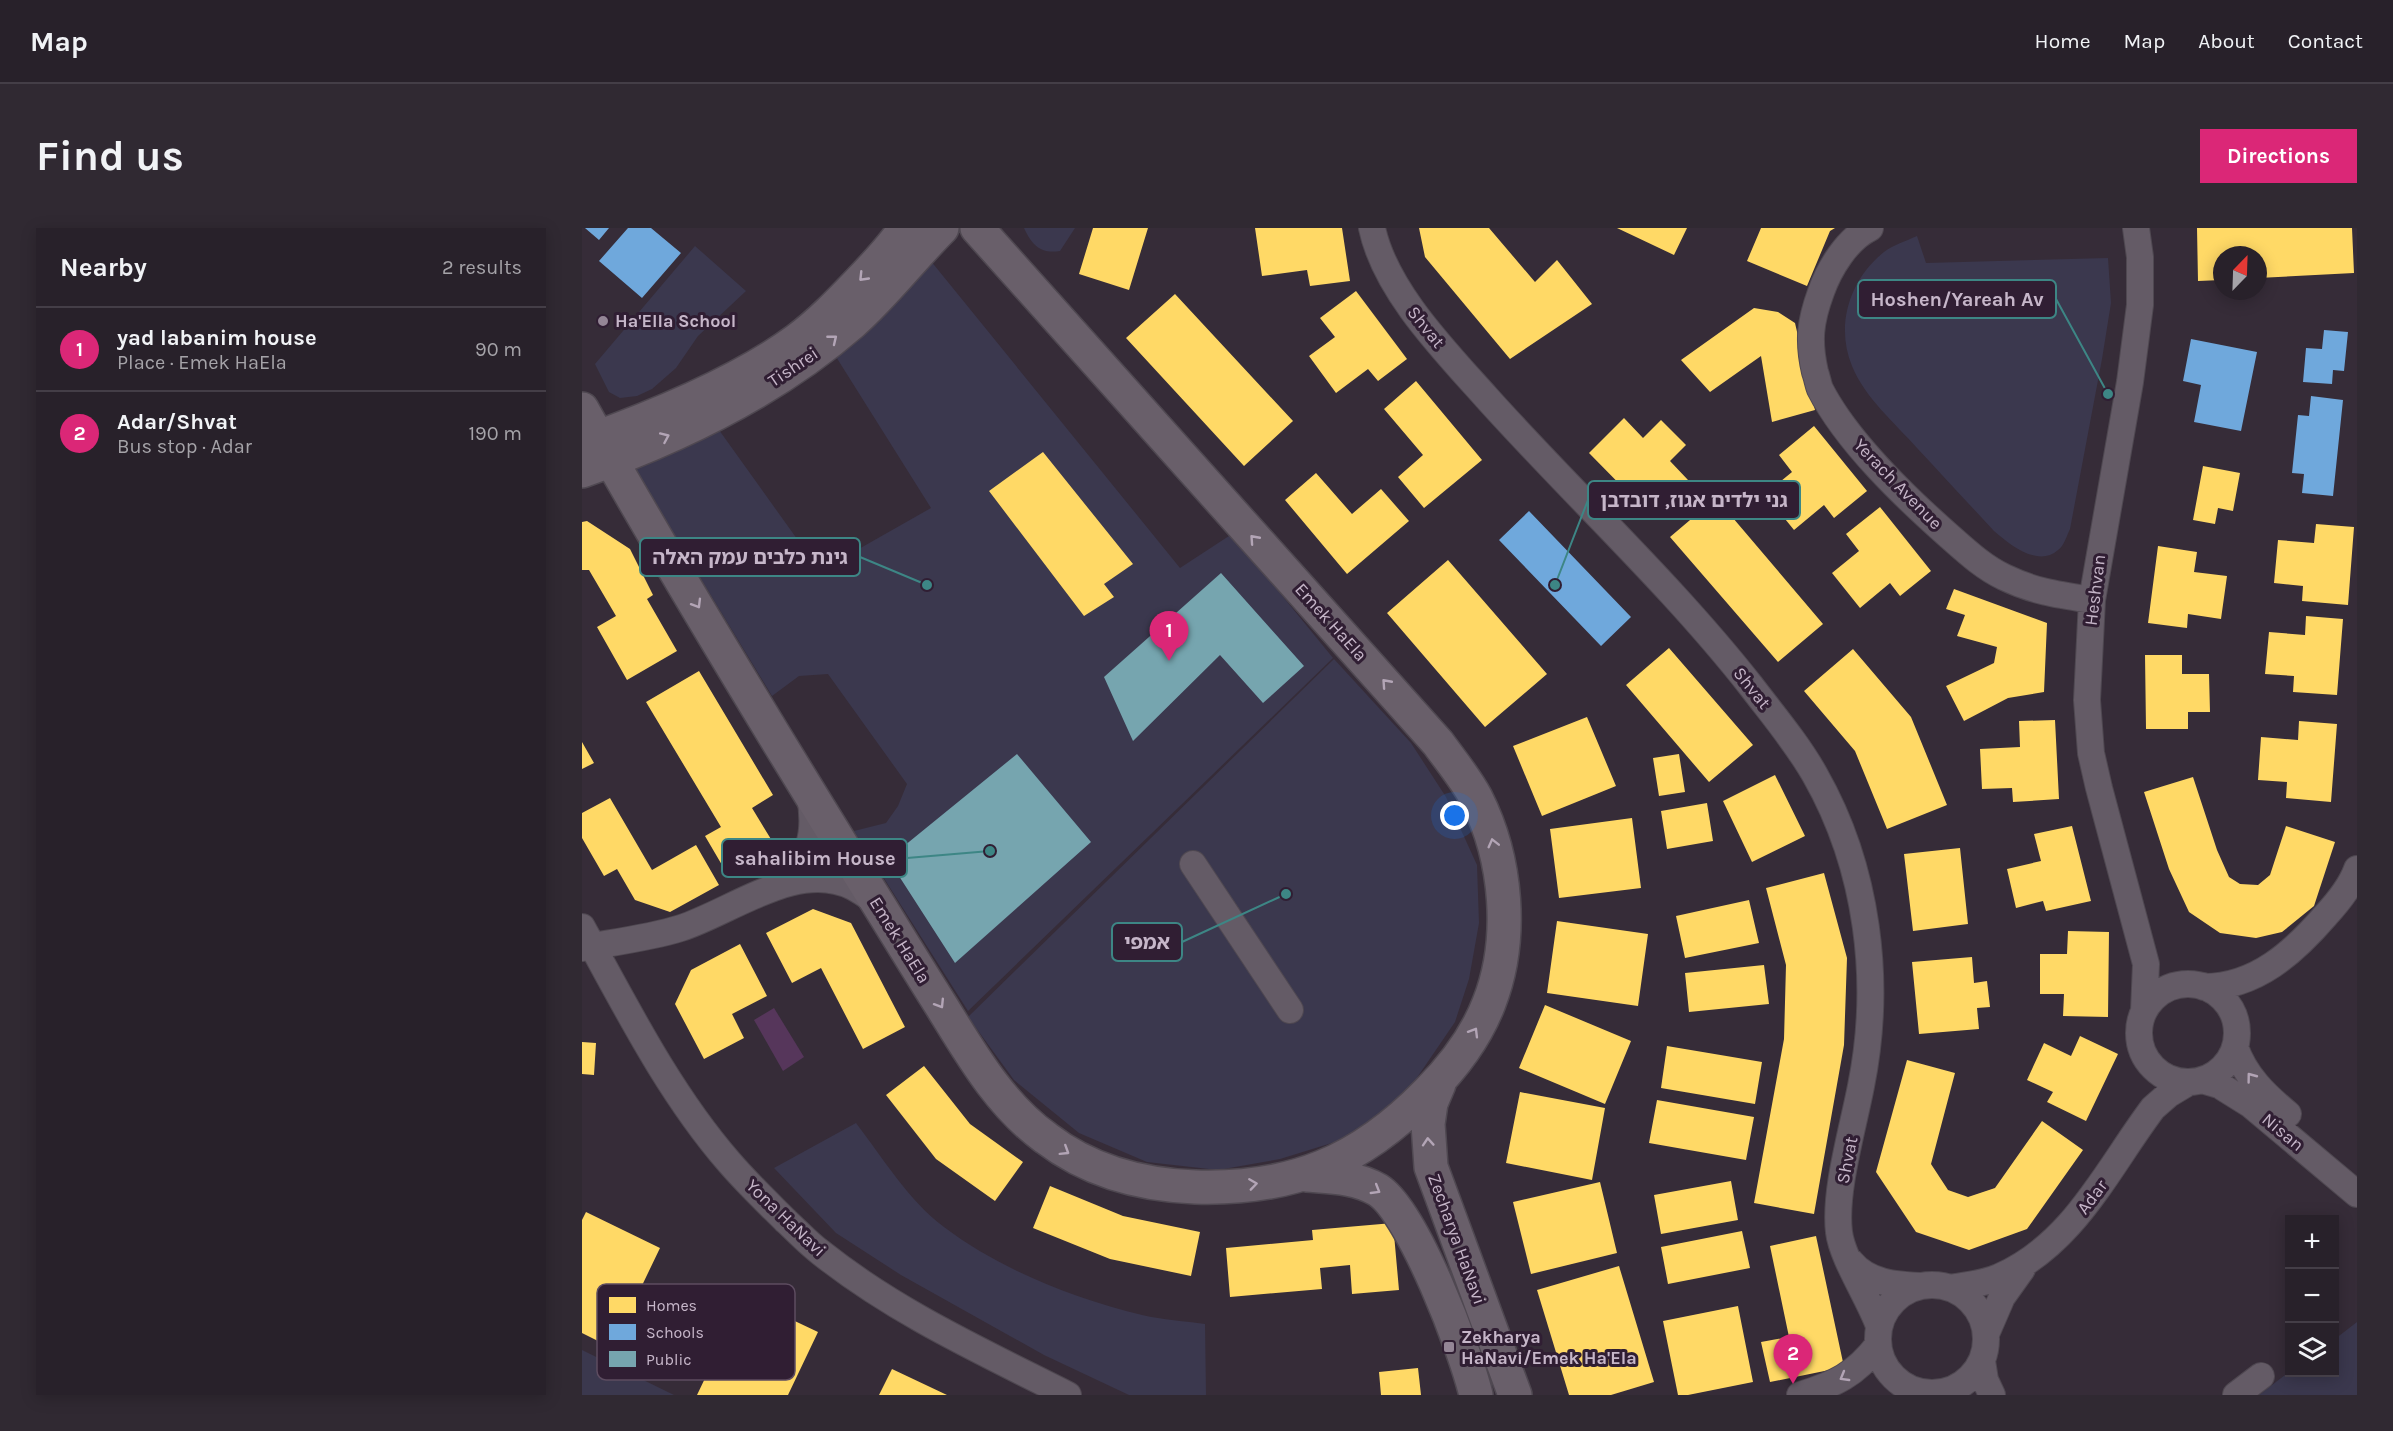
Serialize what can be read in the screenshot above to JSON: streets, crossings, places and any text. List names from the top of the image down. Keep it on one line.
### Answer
{"streets":{"street":["Shvat","Tishrei","Yerach Avenue","Heshvan","Emek HaEla","Nisan","Adar","Yona HaNavi","Zecharya HaNavi"]},"crossings":[["Shvat","Adar"],["Tishrei","Emek HaEla"],["Yerach Avenue","Heshvan"],["Heshvan","Nisan"],["Heshvan","Adar"],["Emek HaEla","Zecharya HaNavi"],["Nisan","Adar"]],"places":{"other":["Ha'Ella School","Hoshen/Yareah Av","גינת כלבים עמק האלה","גני ילדים אגוז, דובדבן","sahalibim House","אמפי"],"transit":["Zekharya HaNavi/Emek Ha'Ela"]},"legend":["Homes","Schools","Public"],"north":"top right","page":{"header":"Map","nav":["Home","Map","About","Contact"],"buttons":"Directions","title":"Find us","heading":["Nearby","2 results"],"list":[{"mark":"1","name":"yad labanim house","note":"Place · Emek HaEla","value":"90 m"},{"mark":"2","name":"Adar/Shvat","note":"Bus stop · Adar","value":"190 m"}],"pins":["1","2"],"map_buttons":["+","−"]}}
